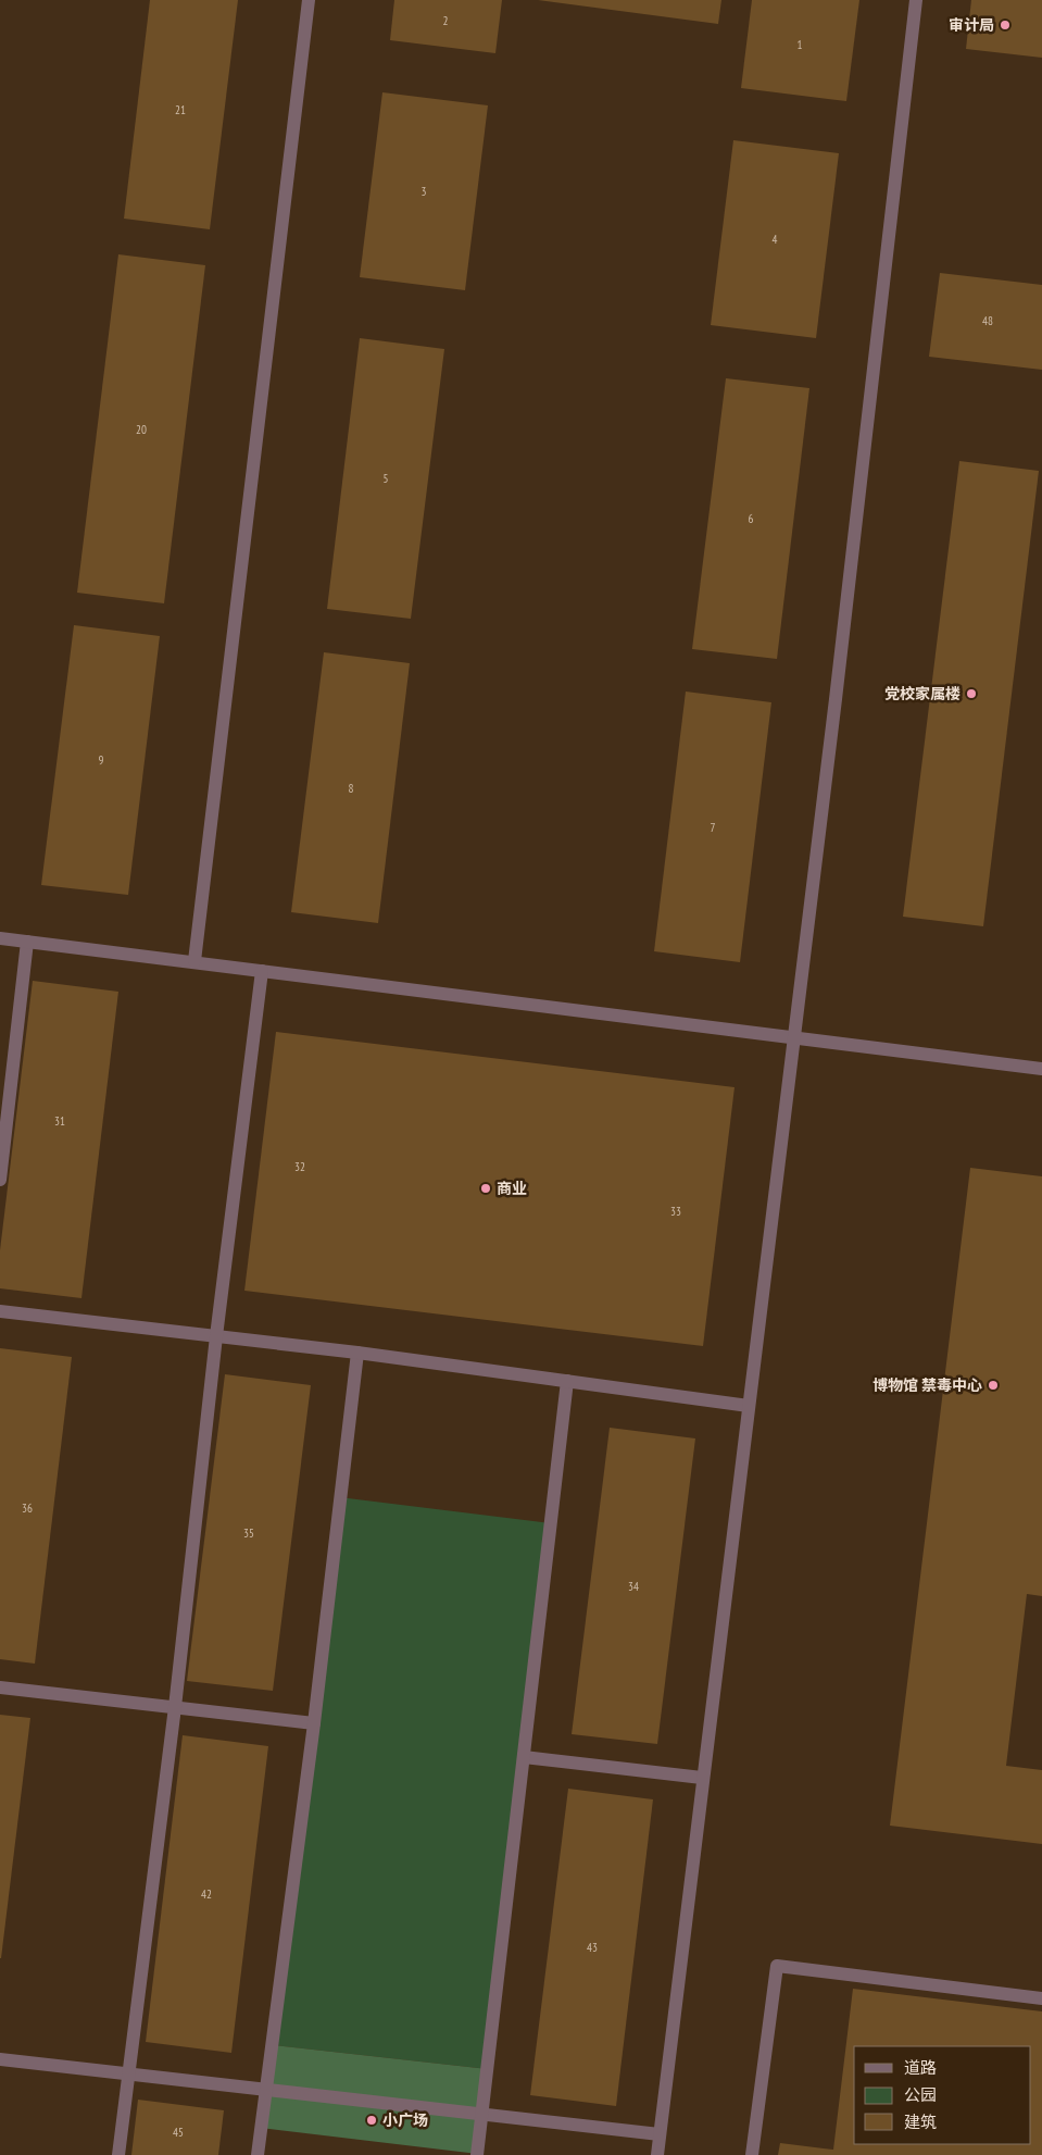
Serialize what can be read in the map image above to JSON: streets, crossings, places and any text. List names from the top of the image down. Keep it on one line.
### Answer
{"places":["审计局","党校家属楼","商业","博物馆 禁毒中心","小广场"],"house_numbers":["2","1","21","3","4","48","20","5","6","9","8","7","31","32","33","36","35","34","42","43","45"],"legend":["道路","公园","建筑"]}
